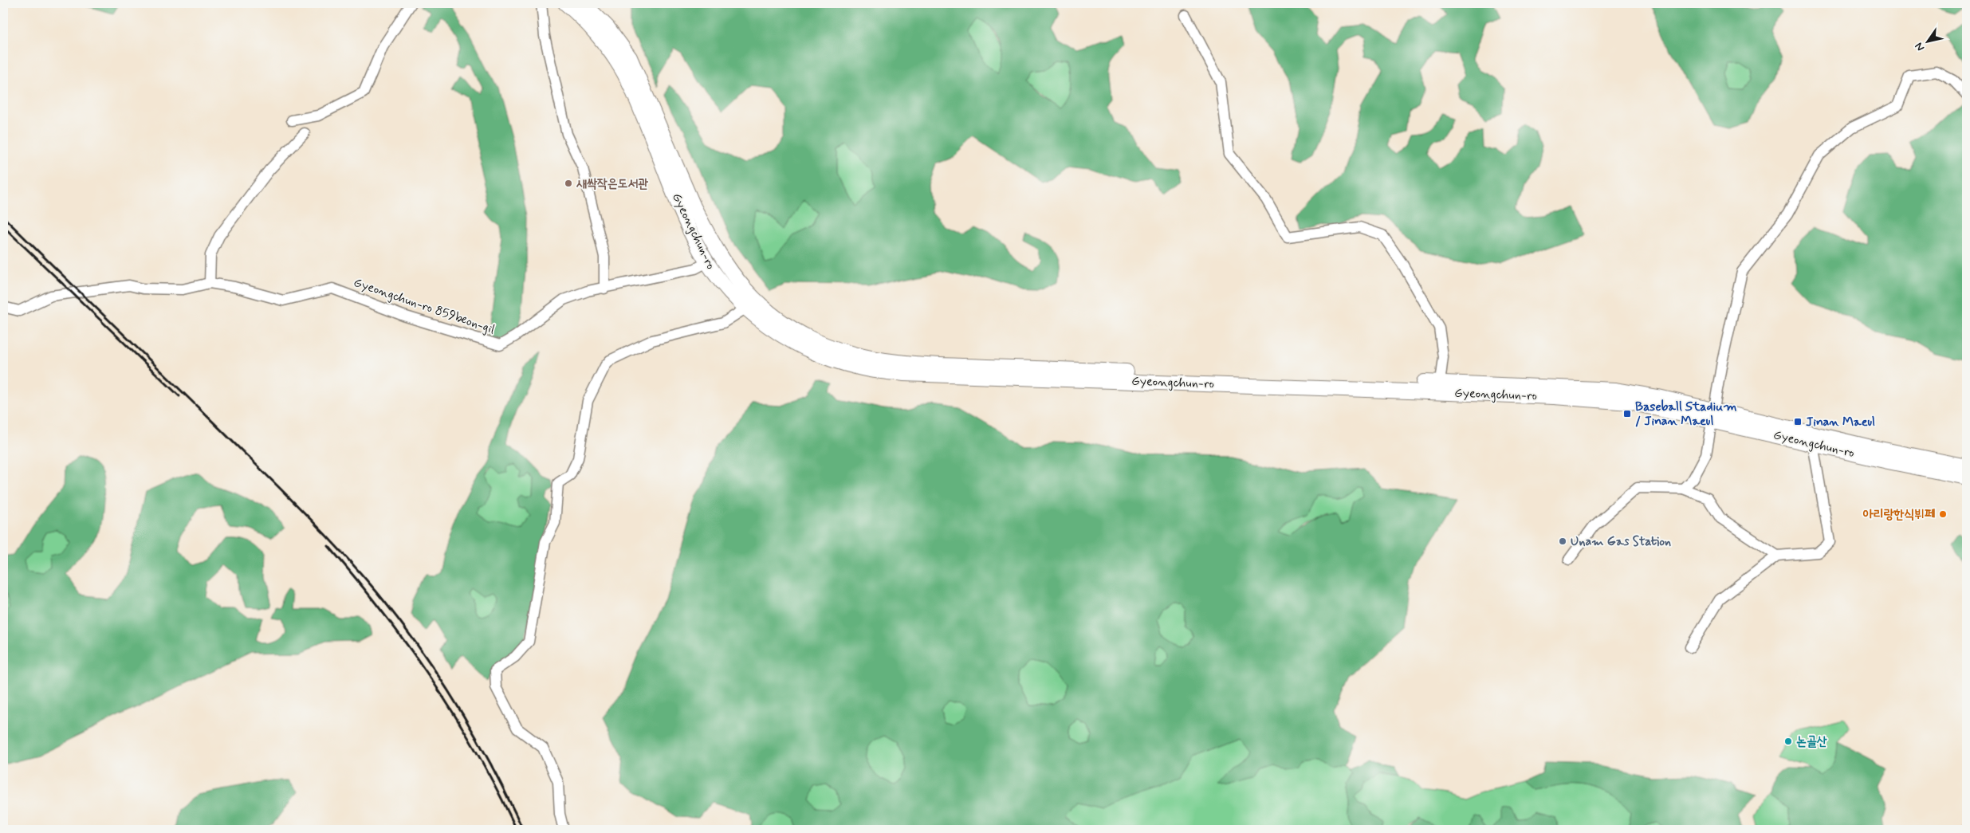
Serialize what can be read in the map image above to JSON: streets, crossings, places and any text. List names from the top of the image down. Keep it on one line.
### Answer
{"streets":{"street":["Gyeongchun-ro","Gyeongchun-ro 859beon-gil"]},"crossings":[["Gyeongchun-ro","Gyeongchun-ro 859beon-gil"]],"places":{"other":["새싹작은도서관","아리랑한식뷔페","Unam Gas Station","논골산"],"transit":["Baseball Stadium / Jinan Maeul","Jinan Maeul"]},"north":"bottom left"}
